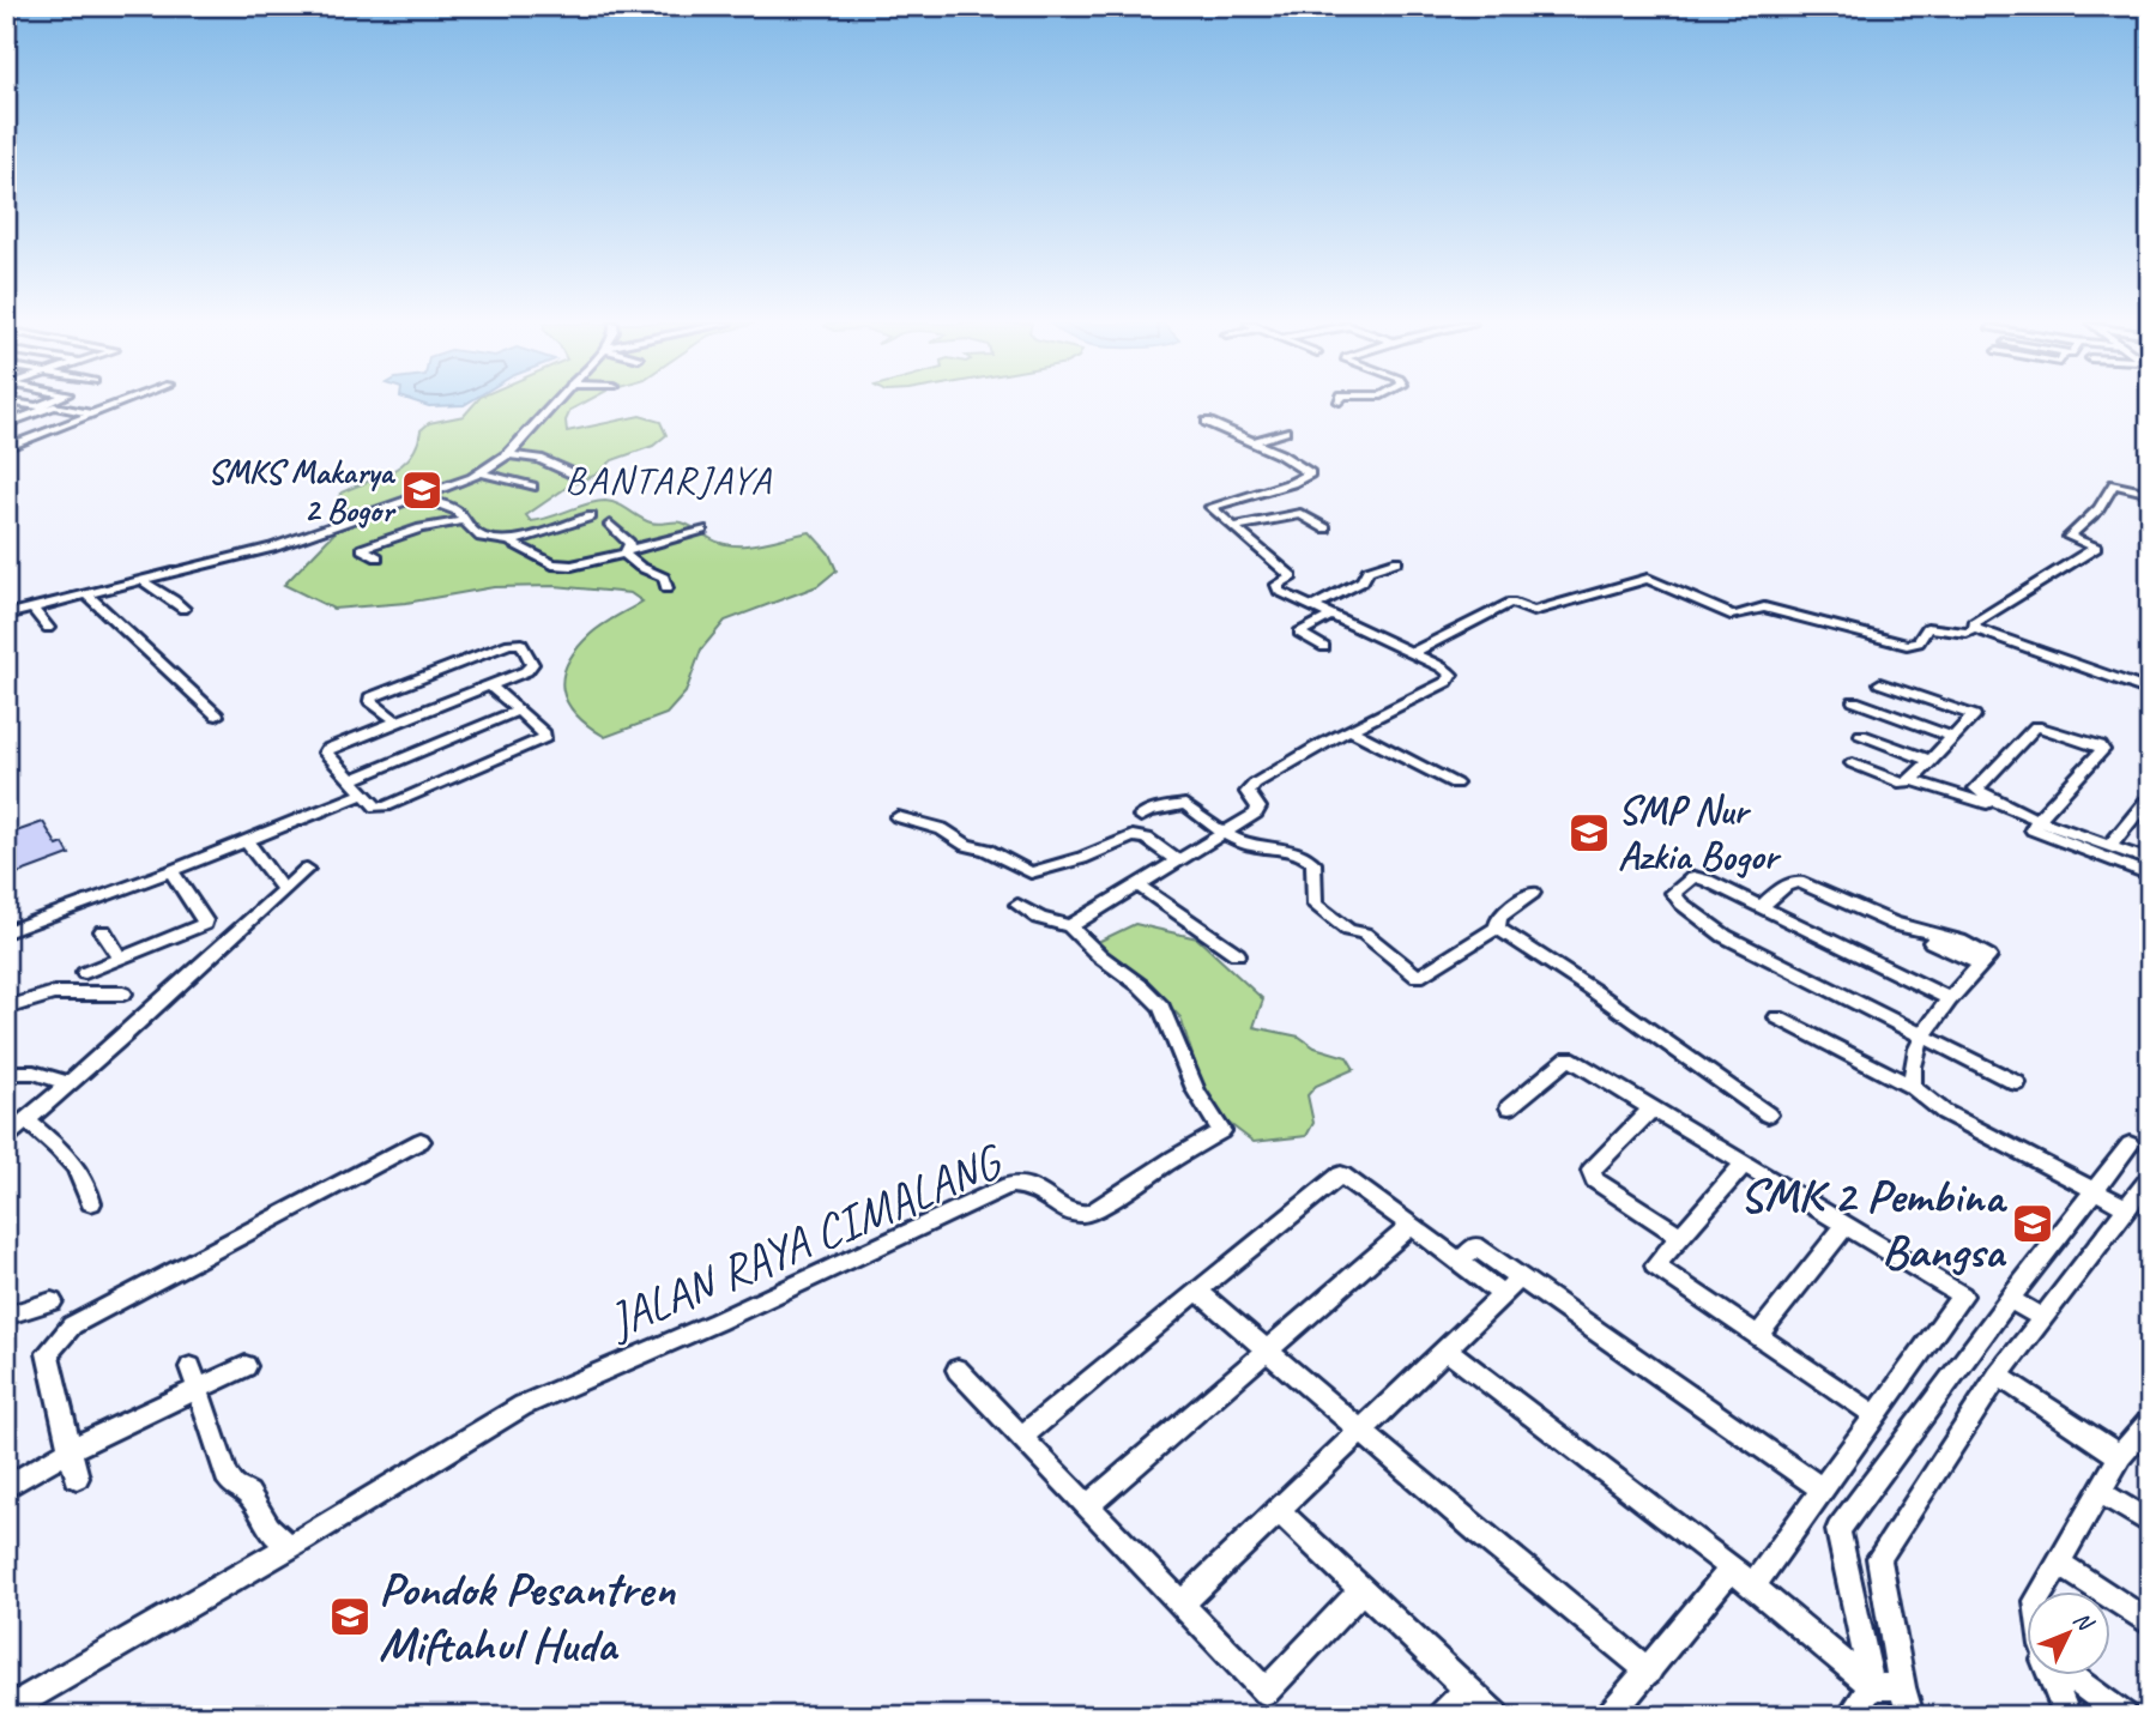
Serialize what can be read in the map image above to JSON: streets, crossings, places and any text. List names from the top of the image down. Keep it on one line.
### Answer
{"streets":{"street":["JALAN RAYA CIMALANG"]},"districts":["BANTARJAYA"],"places":{"school or university":["SMKS Makarya 2 Bogor","SMP Nur Azkia Bogor","SMK 2 Pembina Bangsa","Pondok Pesantren Miftahul Huda"]},"north":"top right"}
